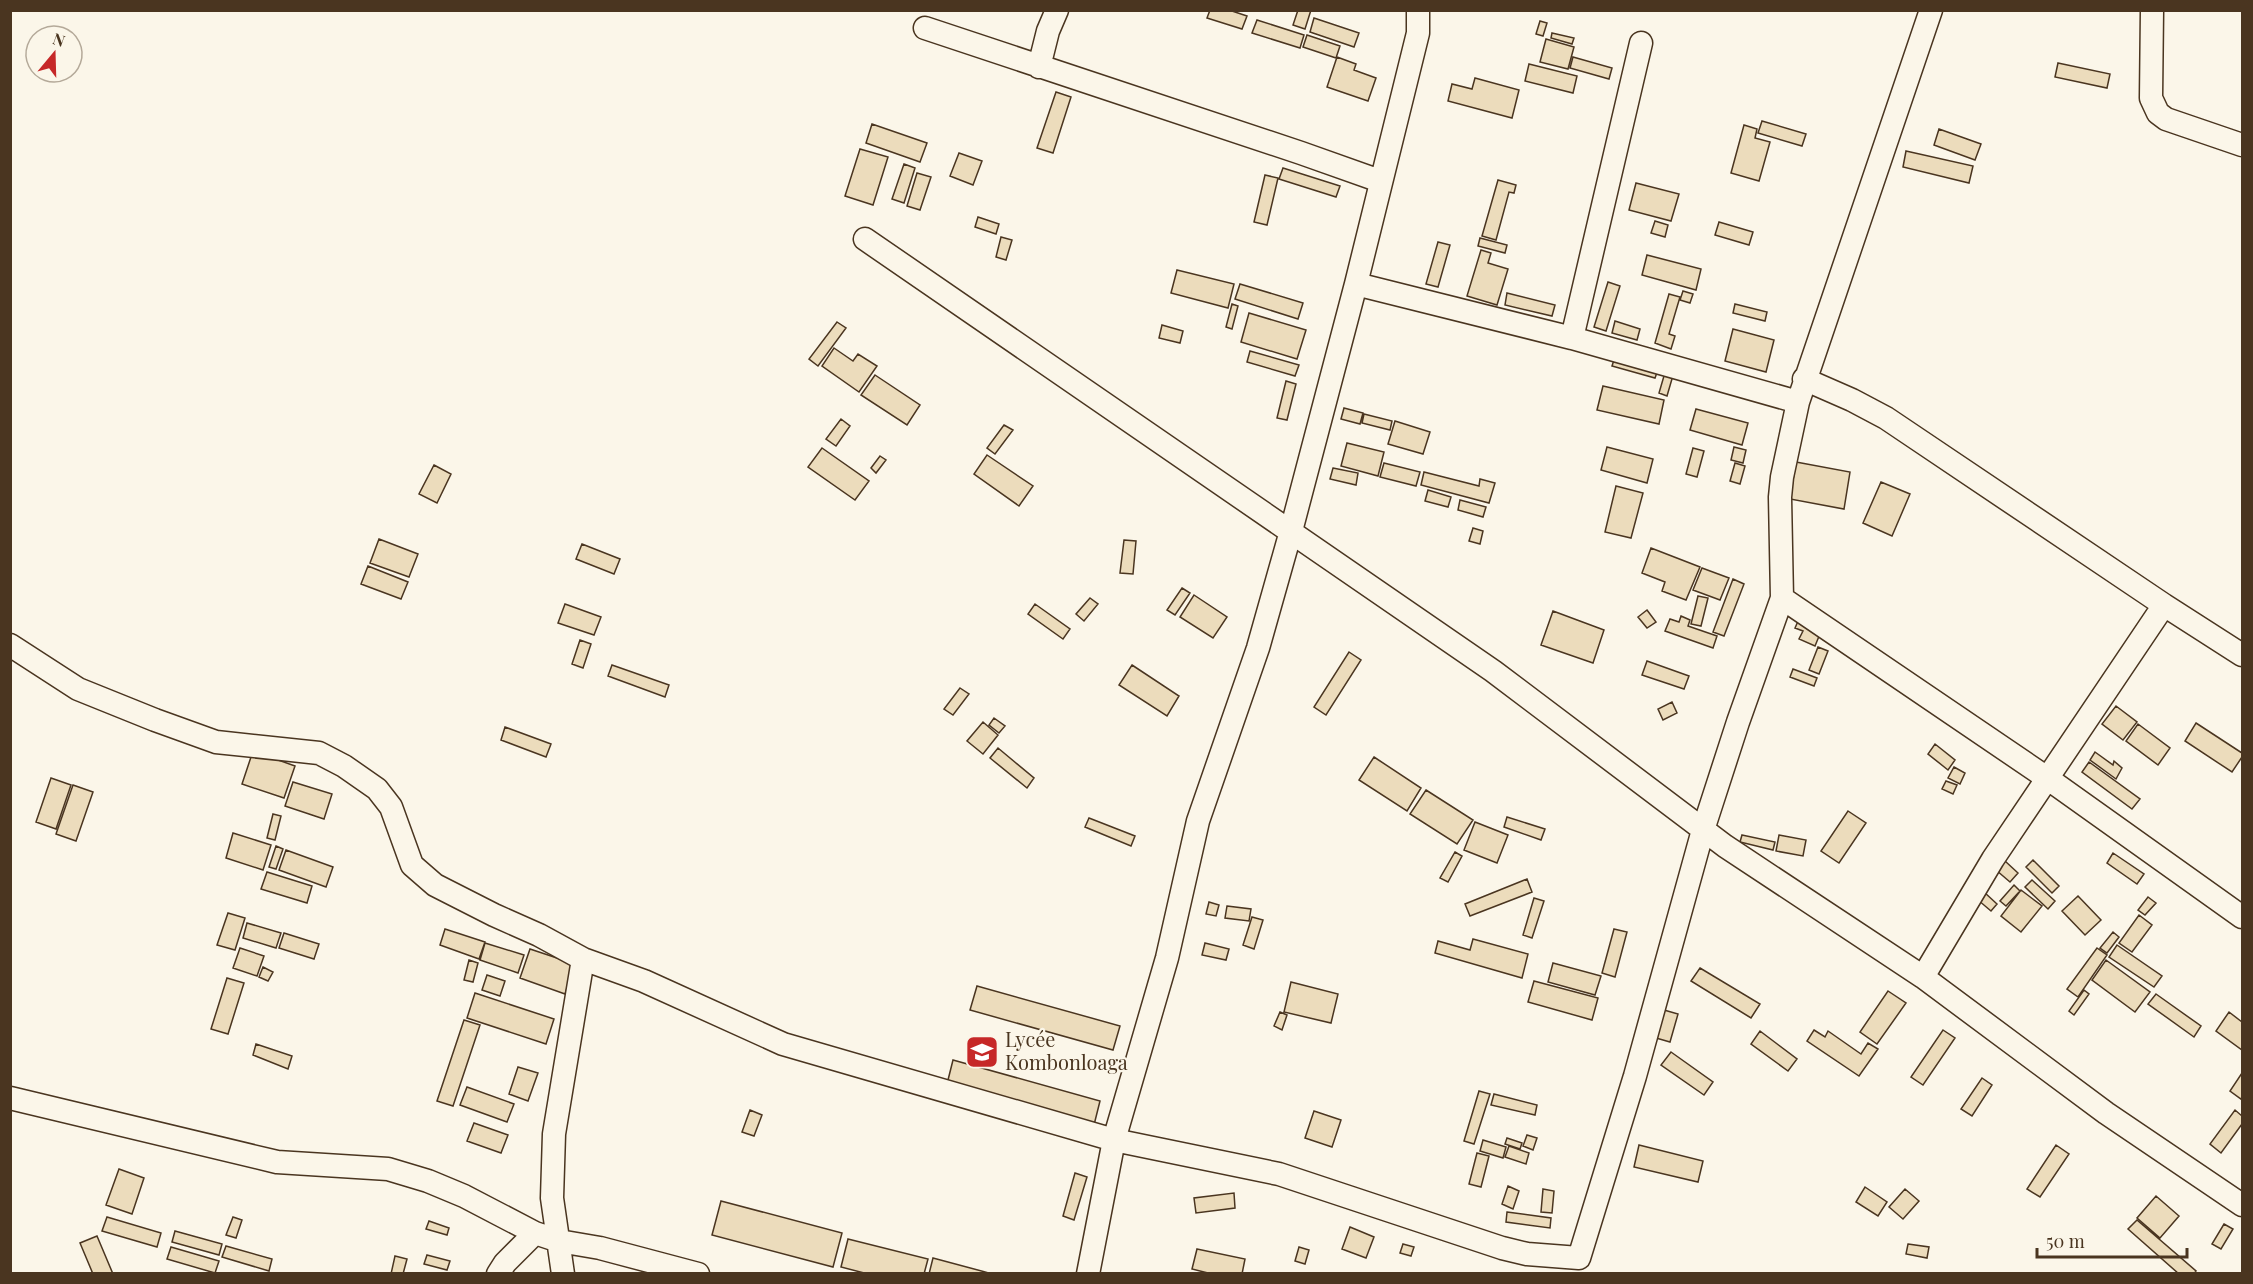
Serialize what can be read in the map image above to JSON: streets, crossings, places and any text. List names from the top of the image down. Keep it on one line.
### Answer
{"places":{"school or university":["Lycée Kombonloaga"]},"scale_bar":"50 m","north":"top"}
